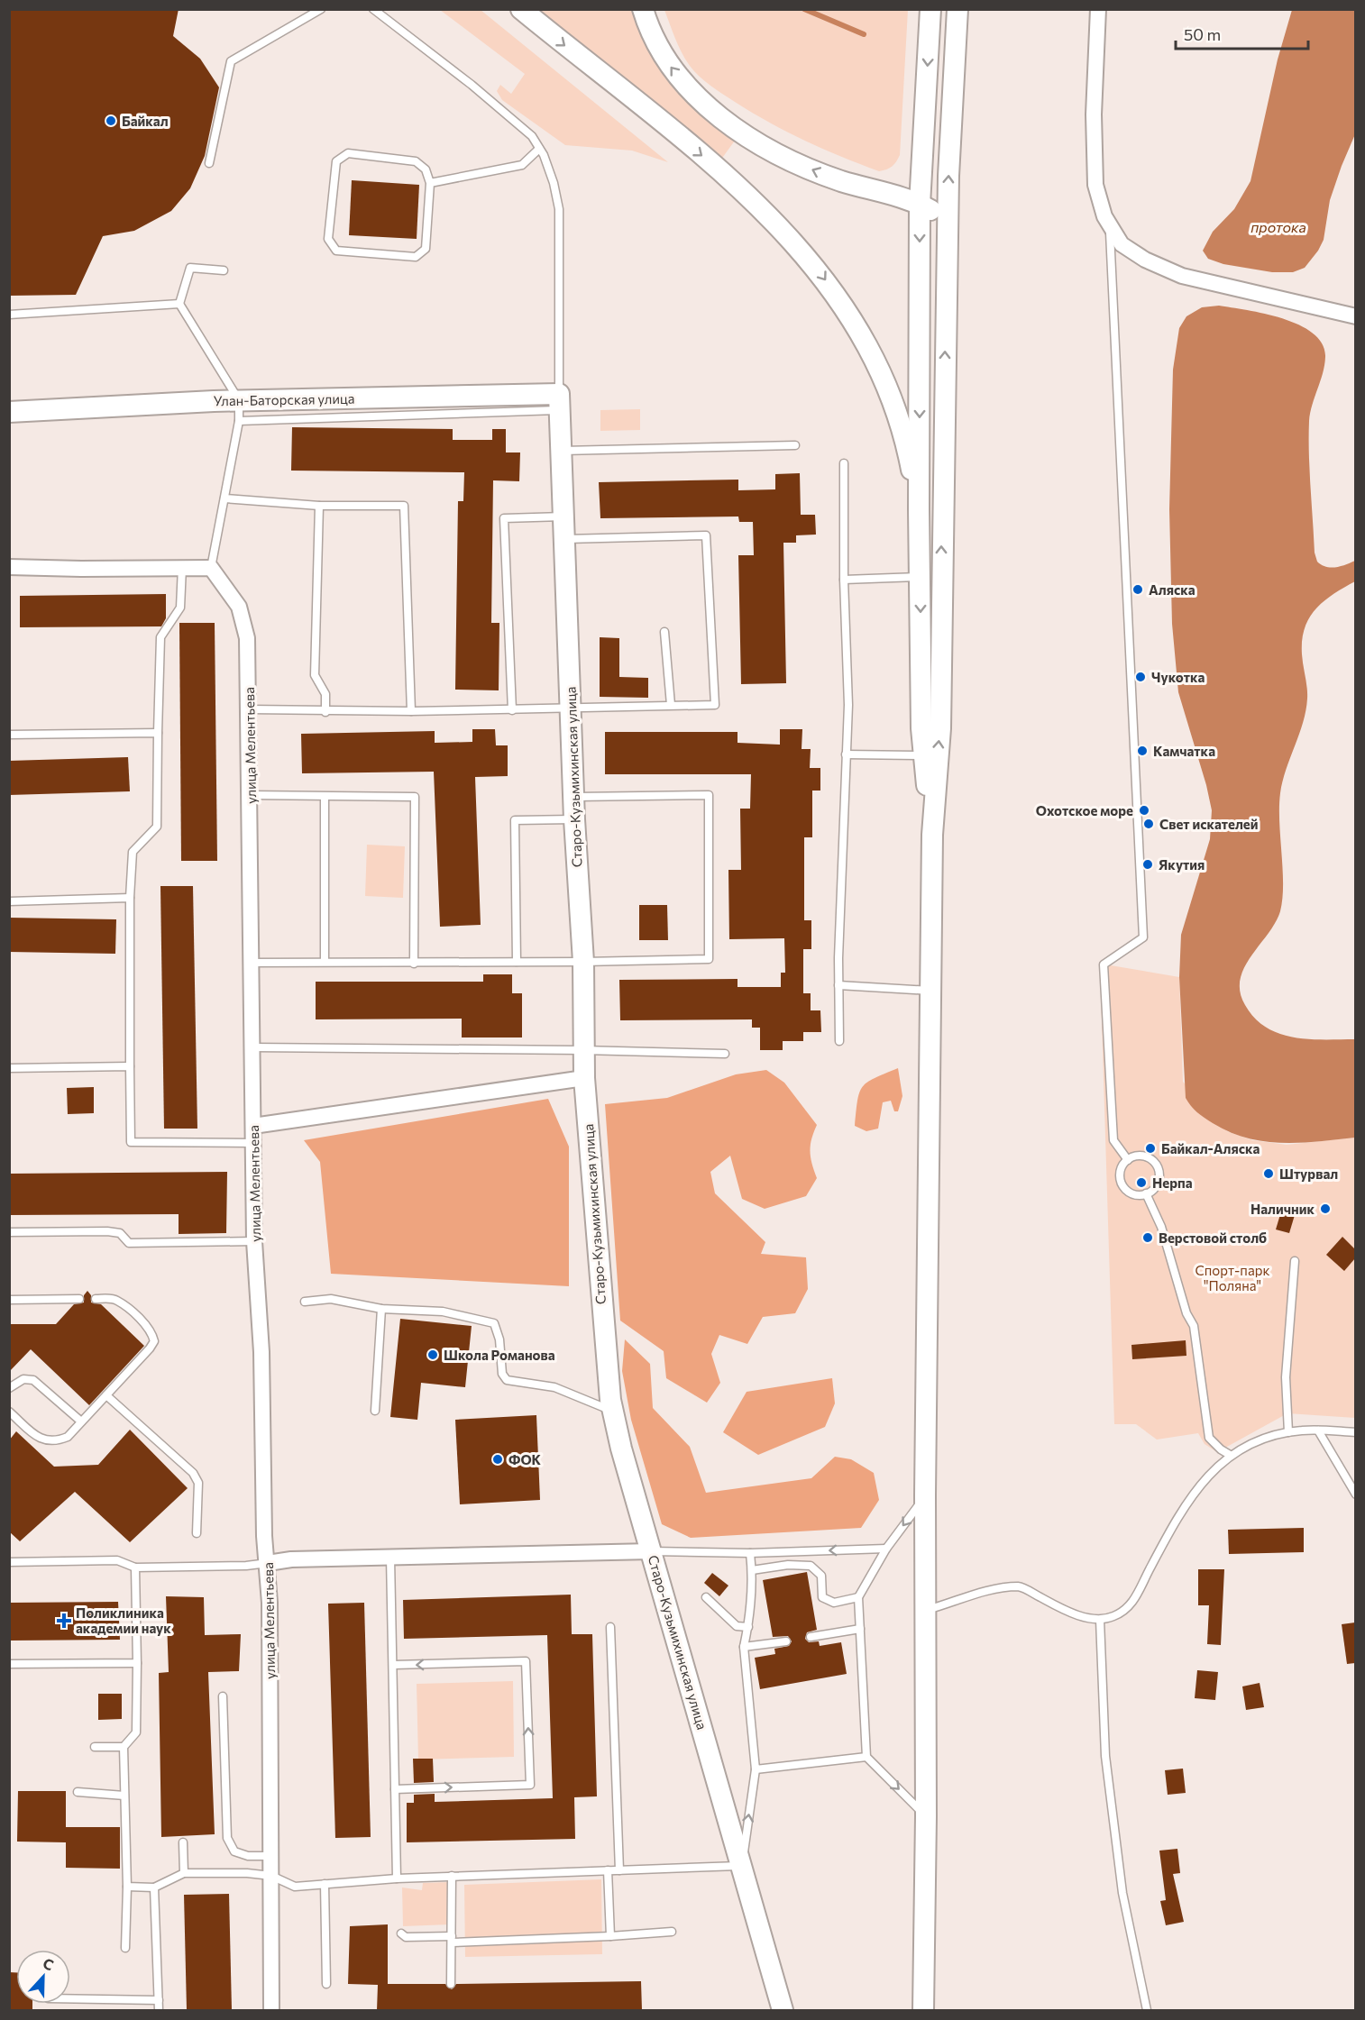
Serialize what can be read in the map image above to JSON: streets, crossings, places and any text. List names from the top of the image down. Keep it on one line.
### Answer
{"streets":{"main road":["Улан-Баторская улица","Старо-Кузьмихинская улица"],"street":["улица Мелентьева"]},"crossings":[["Улан-Баторская улица","Старо-Кузьмихинская улица"]],"water":["протока"],"parks":["Спорт-парк \"Поляна\""],"places":{"other":["Байкал","Аляска","Чукотка","Камчатка","Охотское море","Свет искателей","Якутия","Байкал-Аляска","Штурвал","Нерпа","Наличник","Верстовой столб","Школа Романова","ФОК"],"health":["Поликлиника академии наук"]},"scale_bar":"50 m","north":"top"}
